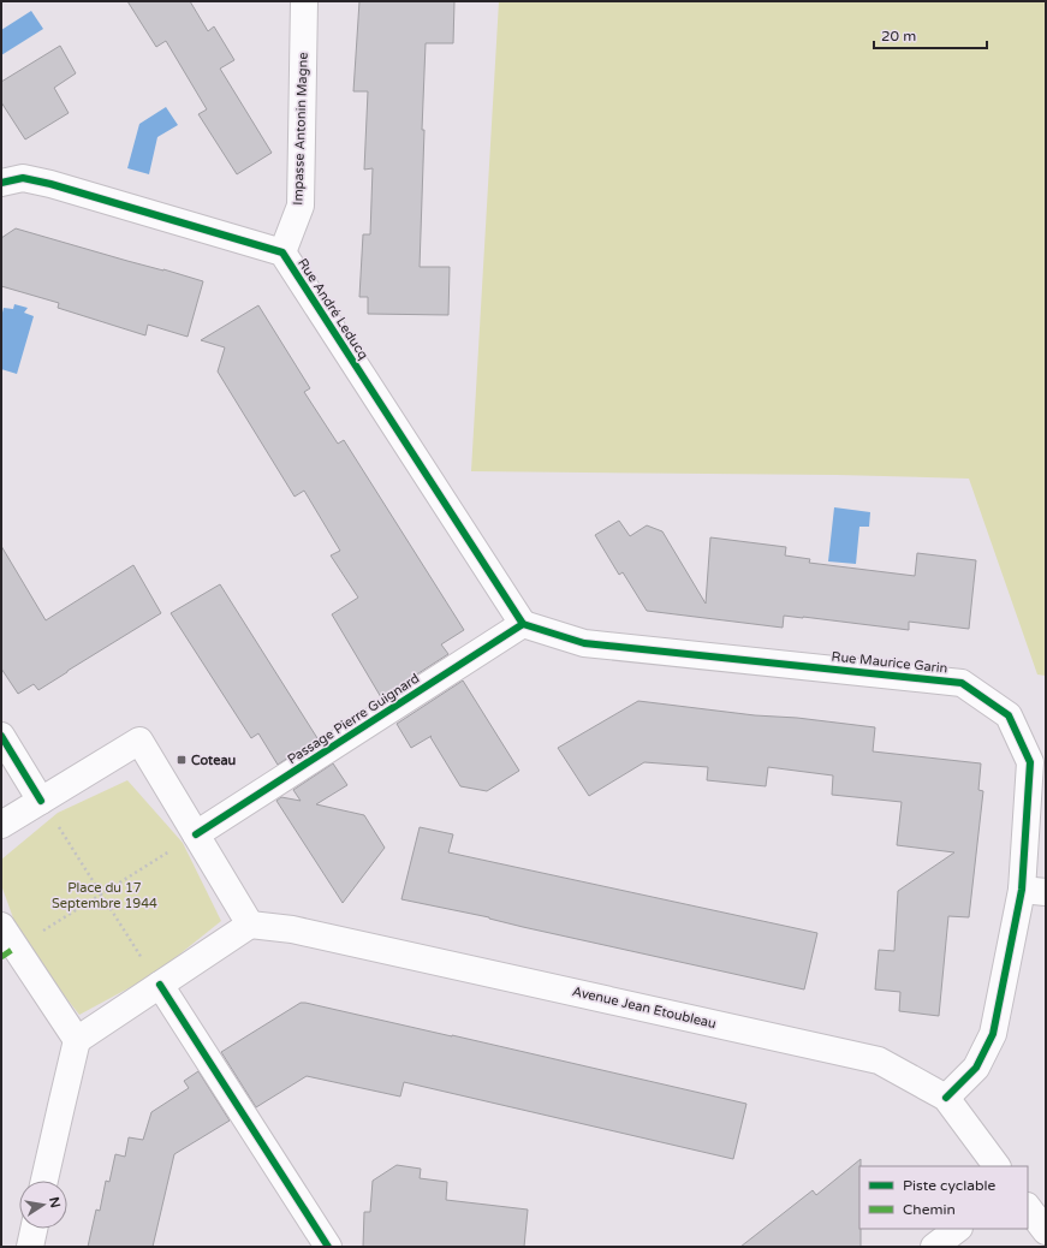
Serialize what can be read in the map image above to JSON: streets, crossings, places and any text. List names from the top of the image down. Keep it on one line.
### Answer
{"streets":{"street":["Impasse Antonin Magne","Rue André Leducq","Rue Maurice Garin","Passage Pierre Guignard","Avenue Jean Etoubleau"]},"crossings":[["Impasse Antonin Magne","Rue André Leducq"],["Rue André Leducq","Rue Maurice Garin"],["Rue André Leducq","Passage Pierre Guignard"],["Rue Maurice Garin","Passage Pierre Guignard"],["Rue Maurice Garin","Avenue Jean Etoubleau"]],"parks":["Place du 17 Septembre 1944"],"places":{"transit":["Coteau"]},"legend":["Piste cyclable","Chemin"],"scale_bar":"20 m","north":"right"}
